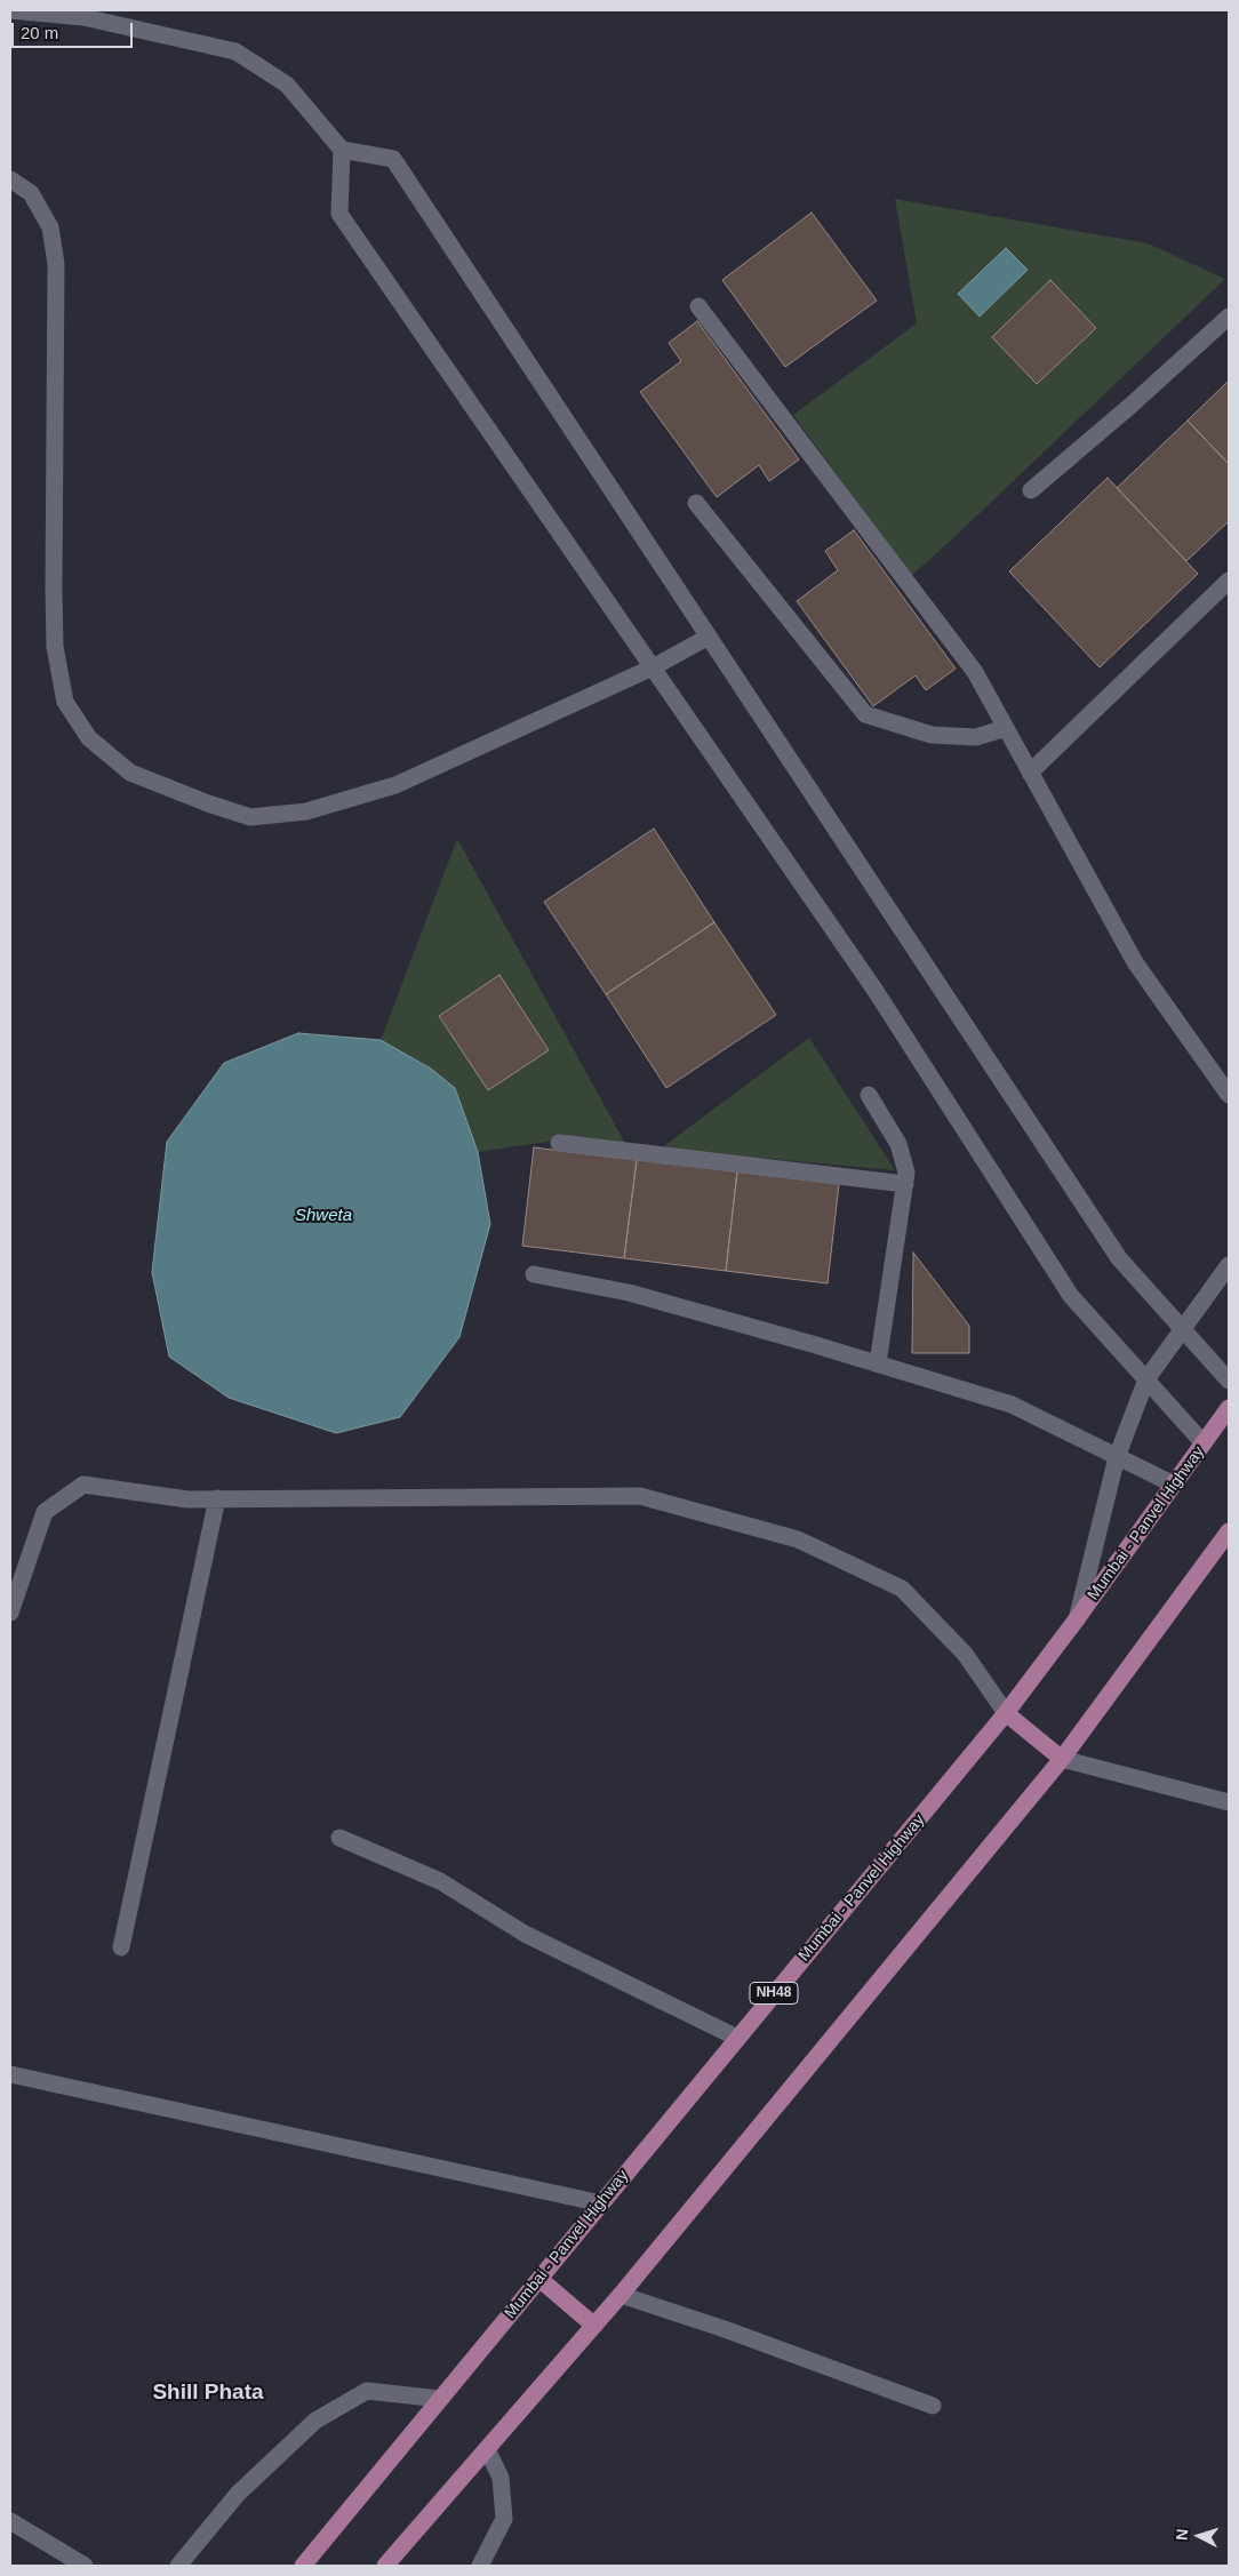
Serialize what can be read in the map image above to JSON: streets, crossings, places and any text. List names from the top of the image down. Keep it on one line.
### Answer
{"streets":{"highway":["Mumbai - Panvel Highway","NH48"]},"districts":["Shill Phata"],"water":["Shweta"],"scale_bar":"20 m","north":"left"}
